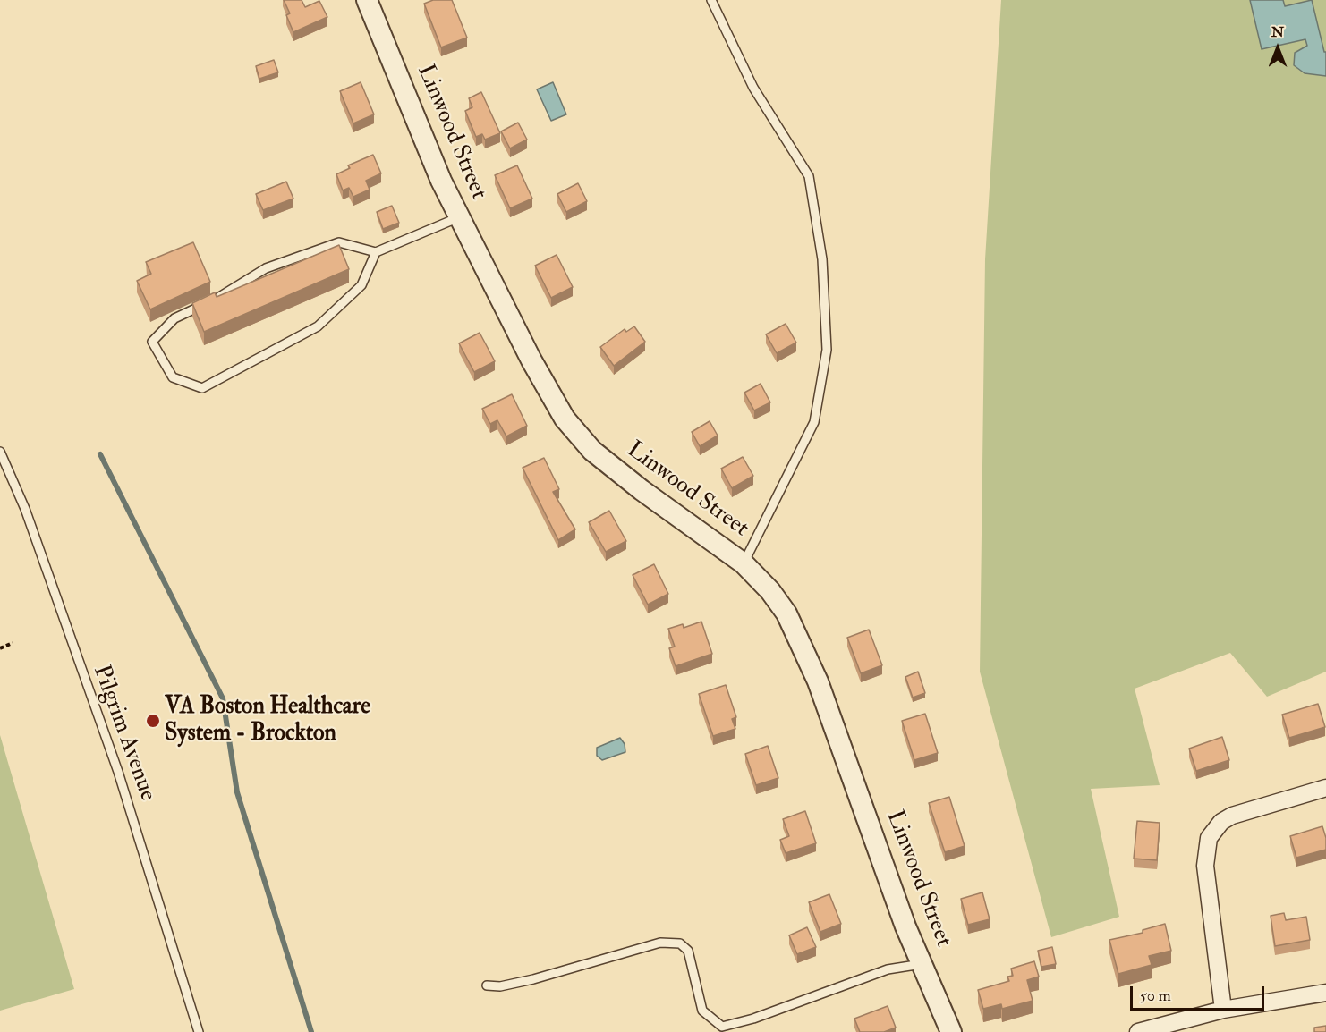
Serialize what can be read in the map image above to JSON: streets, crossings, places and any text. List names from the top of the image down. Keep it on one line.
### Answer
{"streets":{"street":["Linwood Street"],"lane":["Pilgrim Avenue"]},"places":["VA Boston Healthcare System - Brockton"],"scale_bar":"50 m","north":"top"}
